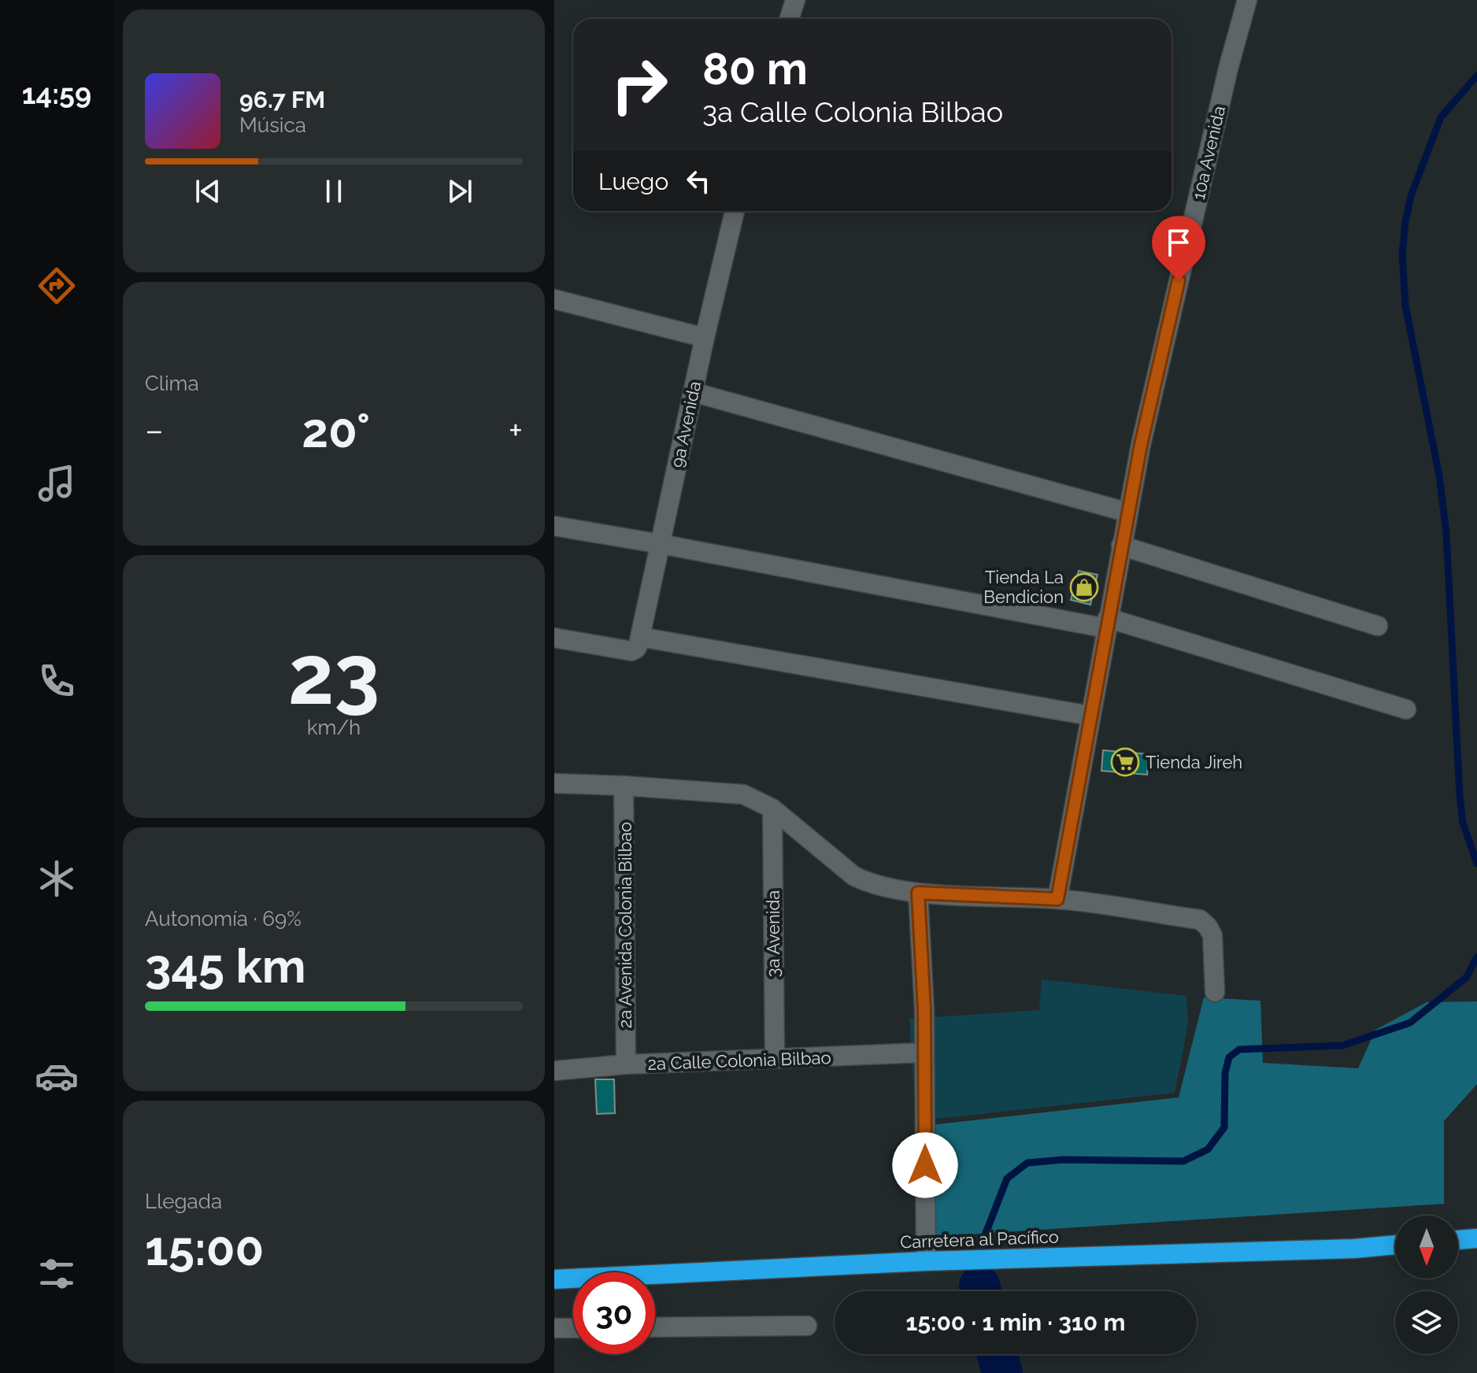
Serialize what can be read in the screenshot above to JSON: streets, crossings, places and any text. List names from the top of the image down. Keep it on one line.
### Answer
{"streets":{"highway":["Carretera al Pacífico"],"street":["10a Avenida","9a Avenida","2a Avenida Colonia Bilbao","3a Avenida","2a Calle Colonia Bilbao"]},"crossings":[["2a Avenida Colonia Bilbao","2a Calle Colonia Bilbao"],["3a Avenida","2a Calle Colonia Bilbao"]],"places":{"shop":["Tienda La Bendicion"],"supermarket":["Tienda Jireh"]},"north":"bottom","page":{"tabs":"14:59","turn":["80 m","3a Calle Colonia Bilbao"],"song":["96.7 FM","Música"],"then":"Luego","tile":["Clima",["23","km/h"],["Autonomía · 69%","345 km"],["Llegada","15:00"]],"heat":["−","20°","+"],"limit":"30","trip":"15:00 · 1 min · 310 m"}}
